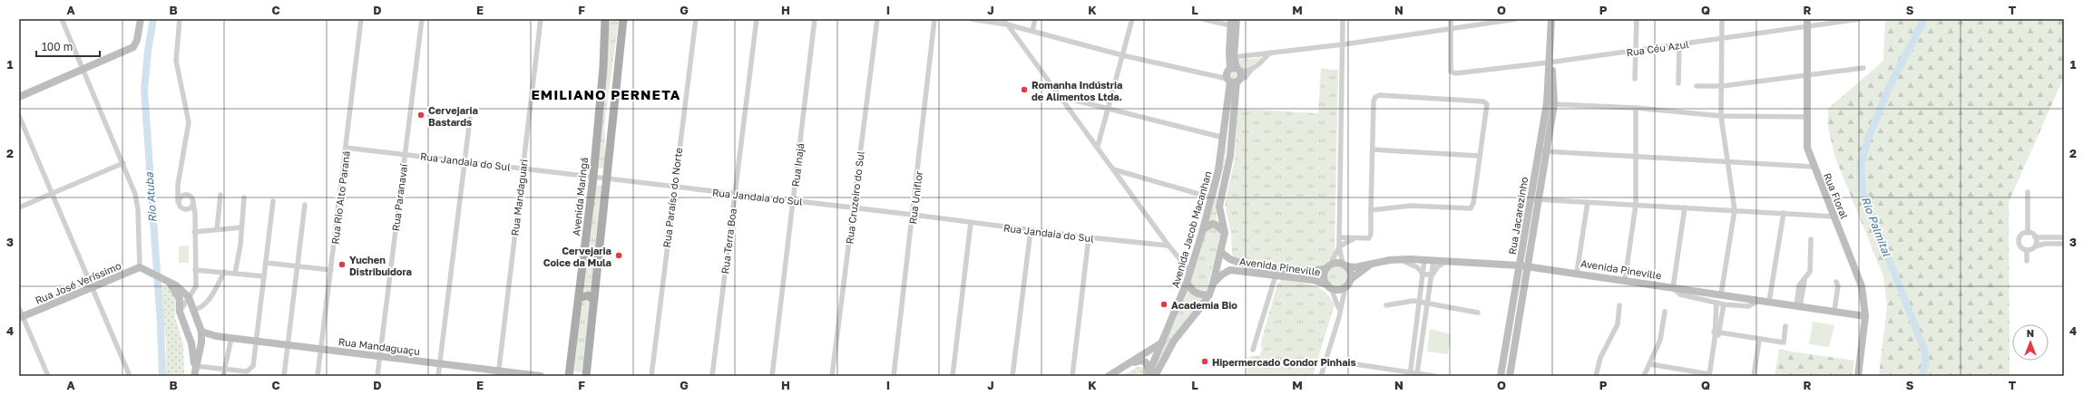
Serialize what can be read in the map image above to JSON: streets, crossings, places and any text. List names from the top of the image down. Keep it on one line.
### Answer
{"streets":{"main road":["Avenida Maringá"],"street":["Rua Céu Azul","Rua Jandaia do Sul","Rua Inajá","Rua Floral","Rua Rio Alto Paraná","Rua Paranavaí","Rua Mandaguari","Rua Paraíso do Norte","Rua Cruzeiro do Sul","Rua Uniflor","Rua Jacarezinho","Avenida Jacob Macanhan","Rua Terra Boa","Avenida Pineville","Rua José Veríssimo","Rua Mandaguaçu"]},"crossings":[["Rua Céu Azul","Rua Floral"],["Rua Céu Azul","Rua Jacarezinho"],["Rua Jandaia do Sul","Rua Inajá"],["Rua Jandaia do Sul","Avenida Maringá"],["Rua Jandaia do Sul","Rua Rio Alto Paraná"],["Rua Jandaia do Sul","Rua Paranavaí"],["Rua Jandaia do Sul","Rua Mandaguari"],["Rua Jandaia do Sul","Rua Paraíso do Norte"],["Rua Jandaia do Sul","Rua Cruzeiro do Sul"],["Rua Jandaia do Sul","Rua Uniflor"],["Rua Jandaia do Sul","Rua Terra Boa"],["Rua Floral","Avenida Pineville"],["Rua Rio Alto Paraná","Rua Mandaguaçu"],["Rua Paranavaí","Rua Mandaguaçu"],["Rua Mandaguari","Rua Mandaguaçu"],["Rua Jacarezinho","Avenida Pineville"],["Avenida Jacob Macanhan","Avenida Pineville"]],"districts":["EMILIANO PERNETA"],"water":["Rio Atuba","Rio Palmital"],"places":["Romanha Indústria de Alimentos Ltda.","Cervejaria Bastards","Cervejaria Coice da Mula","Yuchen Distribuidora","Academia Bio","Hipermercado Condor Pinhais"],"scale_bar":"100 m","north":"top","grid":{"columns":["A","B","C","D","E","F","G","H","I","J","K","L","M","N","O","P","Q","R","S","T"],"rows":["1","2","3","4"]}}
